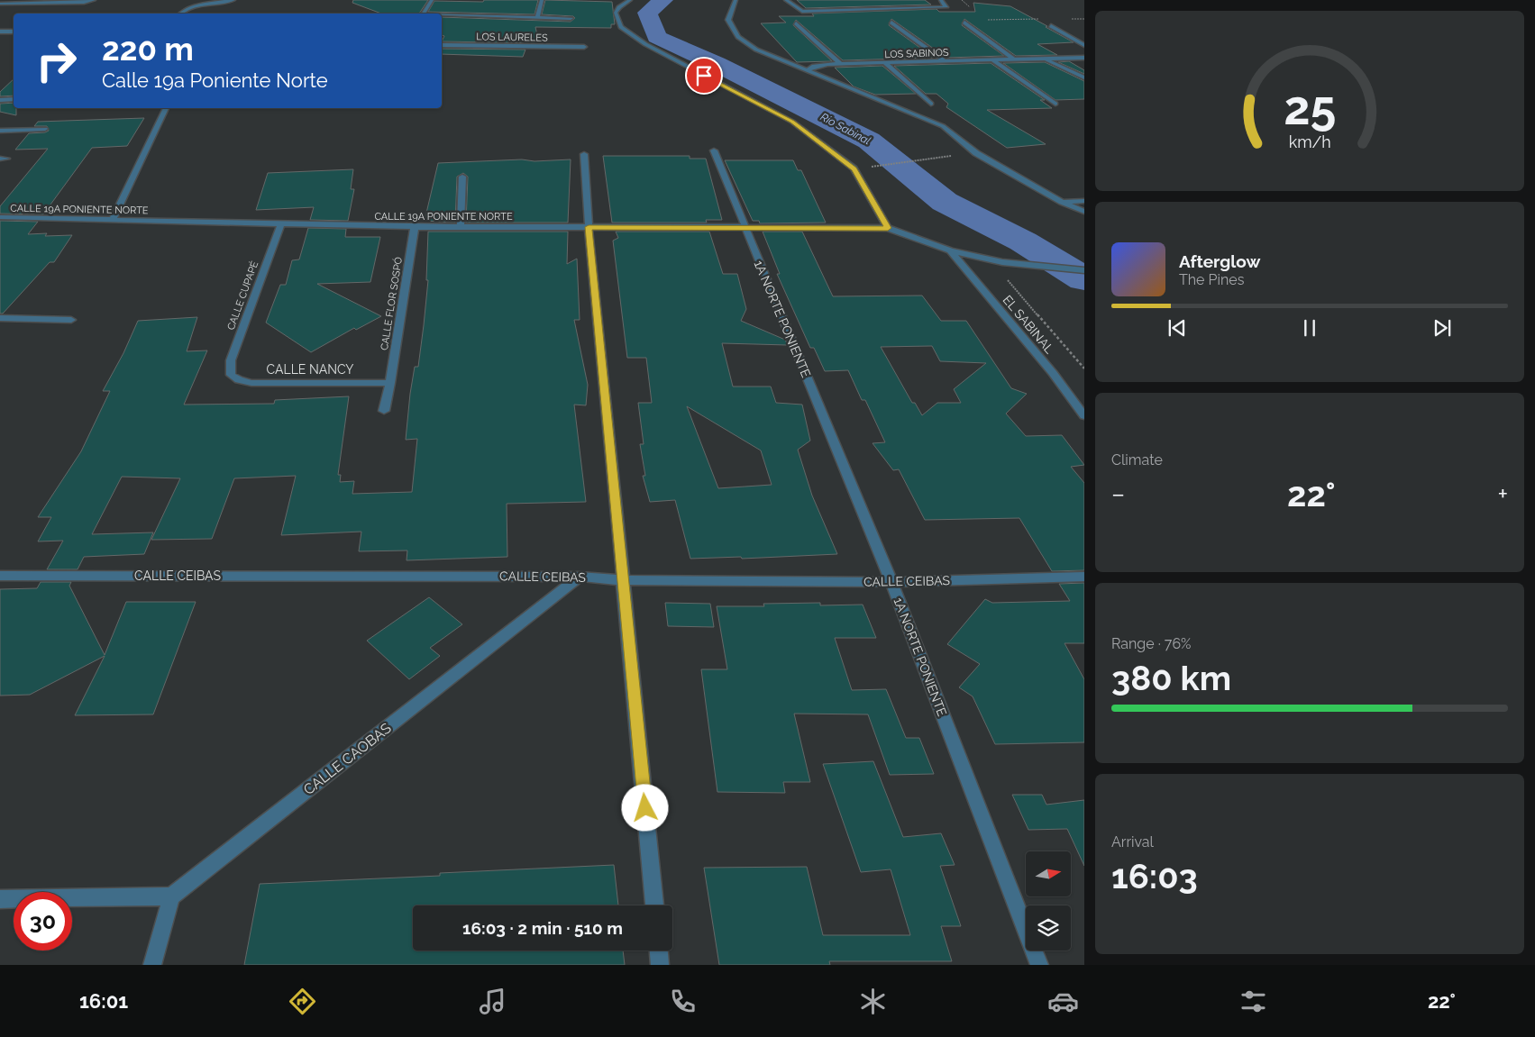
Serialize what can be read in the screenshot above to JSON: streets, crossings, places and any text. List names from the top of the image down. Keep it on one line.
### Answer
{"streets":{"street":["LOS LAURELES","LOS SABINOS","CALLE 19A PONIENTE NORTE","CALLE CUPAPÉ","CALLE FLOR SOSPÓ","1A NORTE PONIENTE","EL SABINAL","CALLE NANCY","CALLE CEIBAS","CALLE CAOBAS"]},"crossings":[["CALLE 19A PONIENTE NORTE","CALLE CUPAPÉ"],["CALLE 19A PONIENTE NORTE","CALLE FLOR SOSPÓ"],["CALLE 19A PONIENTE NORTE","1A NORTE PONIENTE"],["CALLE 19A PONIENTE NORTE","EL SABINAL"],["CALLE CUPAPÉ","CALLE NANCY"],["CALLE FLOR SOSPÓ","CALLE NANCY"],["1A NORTE PONIENTE","CALLE CEIBAS"],["CALLE CEIBAS","CALLE CAOBAS"]],"water":["Río Sabinal"],"north":"right","page":{"turn":["220 m","Calle 19a Poniente Norte"],"song":["Afterglow","The Pines"],"tile":["Climate",["Range · 76%","380 km"],["Arrival","16:03"]],"heat":["−","22°","+"],"limit":"30","trip":"16:03 · 2 min · 510 m","tabs":["16:01","22°"],"gauge":["25","km/h"]}}
